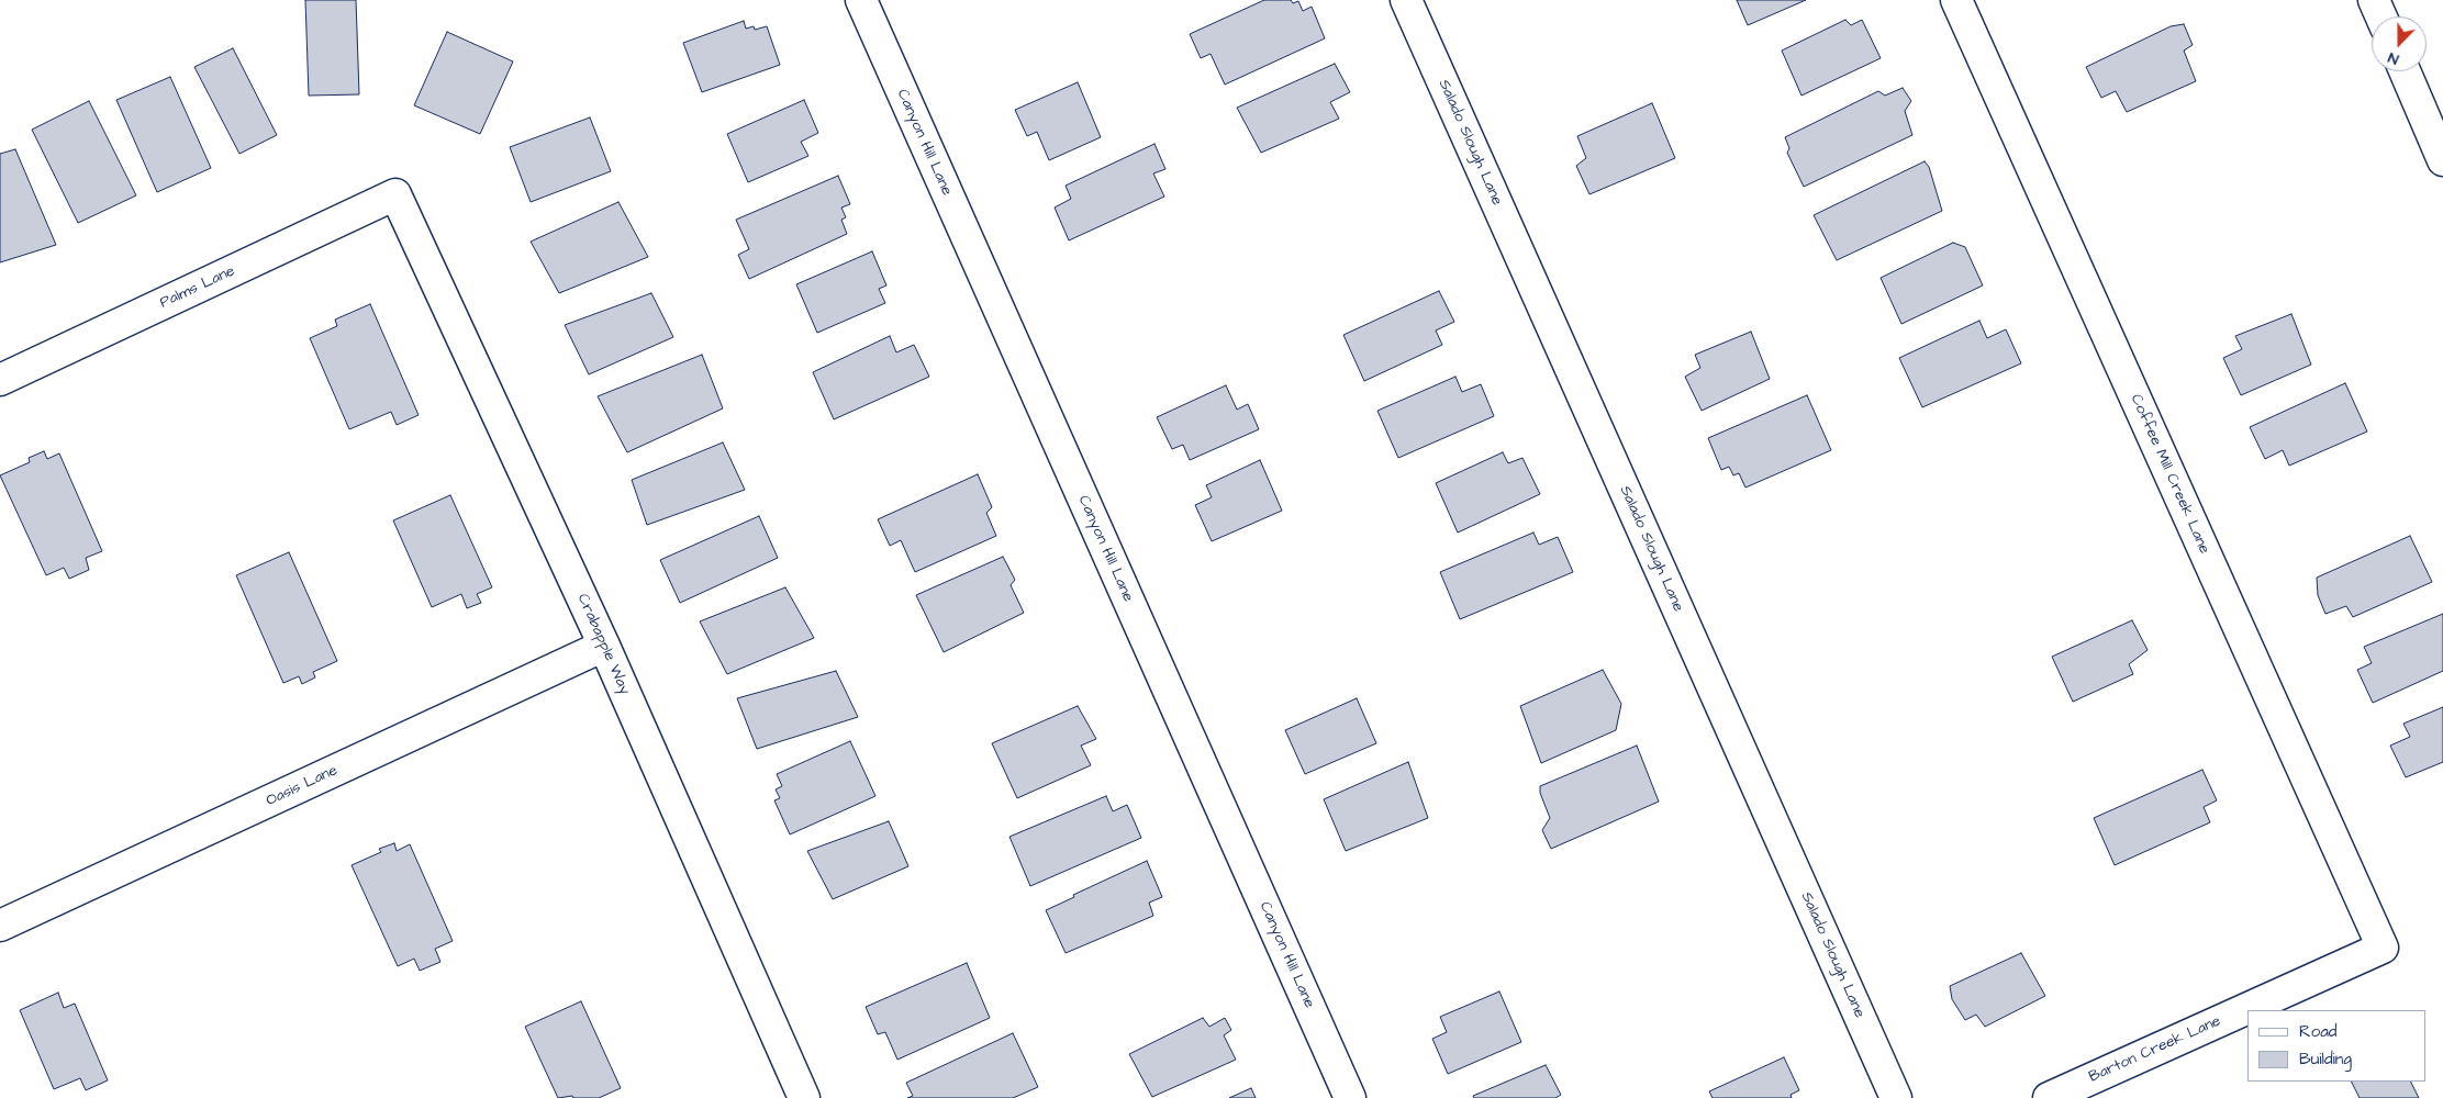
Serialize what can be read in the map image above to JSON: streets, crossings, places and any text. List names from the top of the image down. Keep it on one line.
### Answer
{"streets":{"street":["Canyon Hill Lane","Salado Slough Lane","Palms Lane","Coffee Mill Creek Lane","Crabapple Way","Oasis Lane","Barton Creek Lane"]},"crossings":[["Palms Lane","Crabapple Way"],["Coffee Mill Creek Lane","Barton Creek Lane"],["Crabapple Way","Oasis Lane"]],"legend":["Road","Building"],"north":"bottom"}
